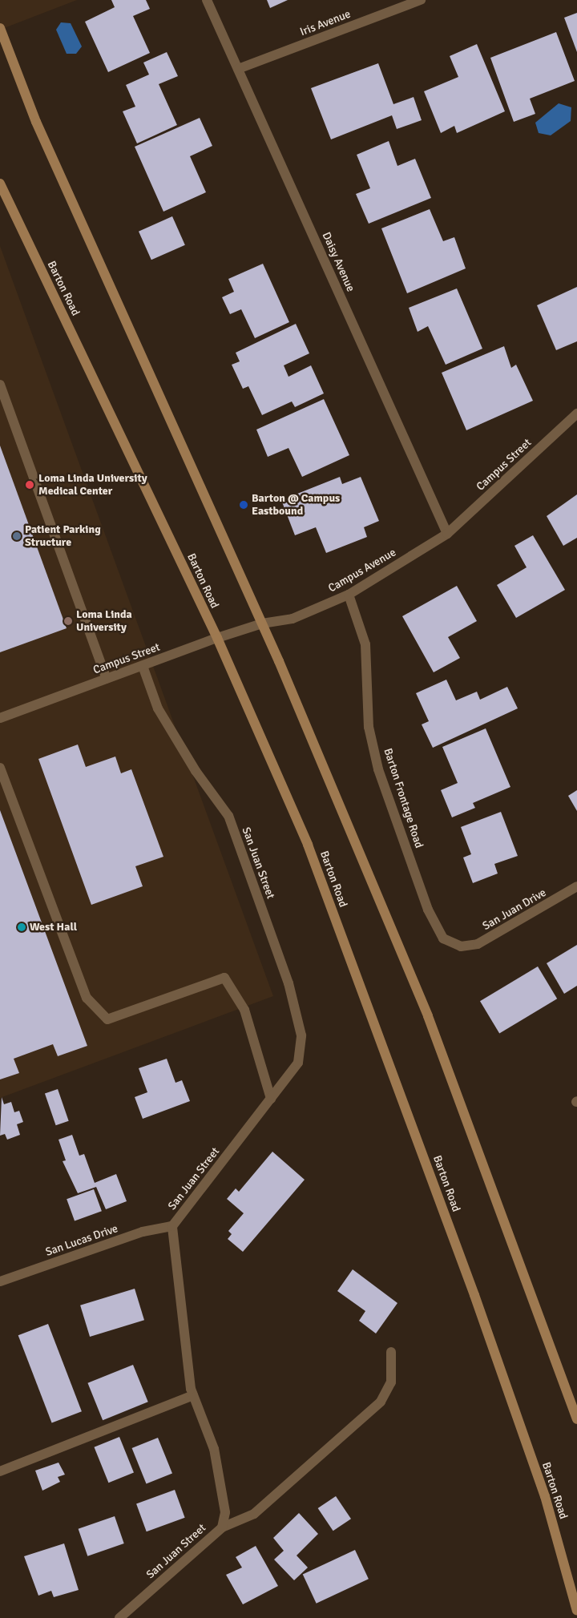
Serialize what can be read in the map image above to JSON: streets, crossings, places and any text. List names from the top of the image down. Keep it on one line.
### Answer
{"streets":{"main road":["Barton Road"],"street":["Iris Avenue","Daisy Avenue","Campus Street","Campus Avenue","Barton Frontage Road","San Juan Street","San Juan Drive","San Lucas Drive"]},"crossings":[["Iris Avenue","Daisy Avenue"],["Daisy Avenue","Campus Street"],["Daisy Avenue","Campus Avenue"],["Barton Road","Campus Street"],["Campus Street","Campus Avenue"],["Campus Street","San Juan Street"],["Campus Avenue","Barton Frontage Road"],["Barton Frontage Road","San Juan Drive"],["San Juan Street","San Lucas Drive"]],"places":["Loma Linda University Medical Center","Barton @ Campus Eastbound","Patient Parking Structure","Loma Linda University","West Hall"]}
